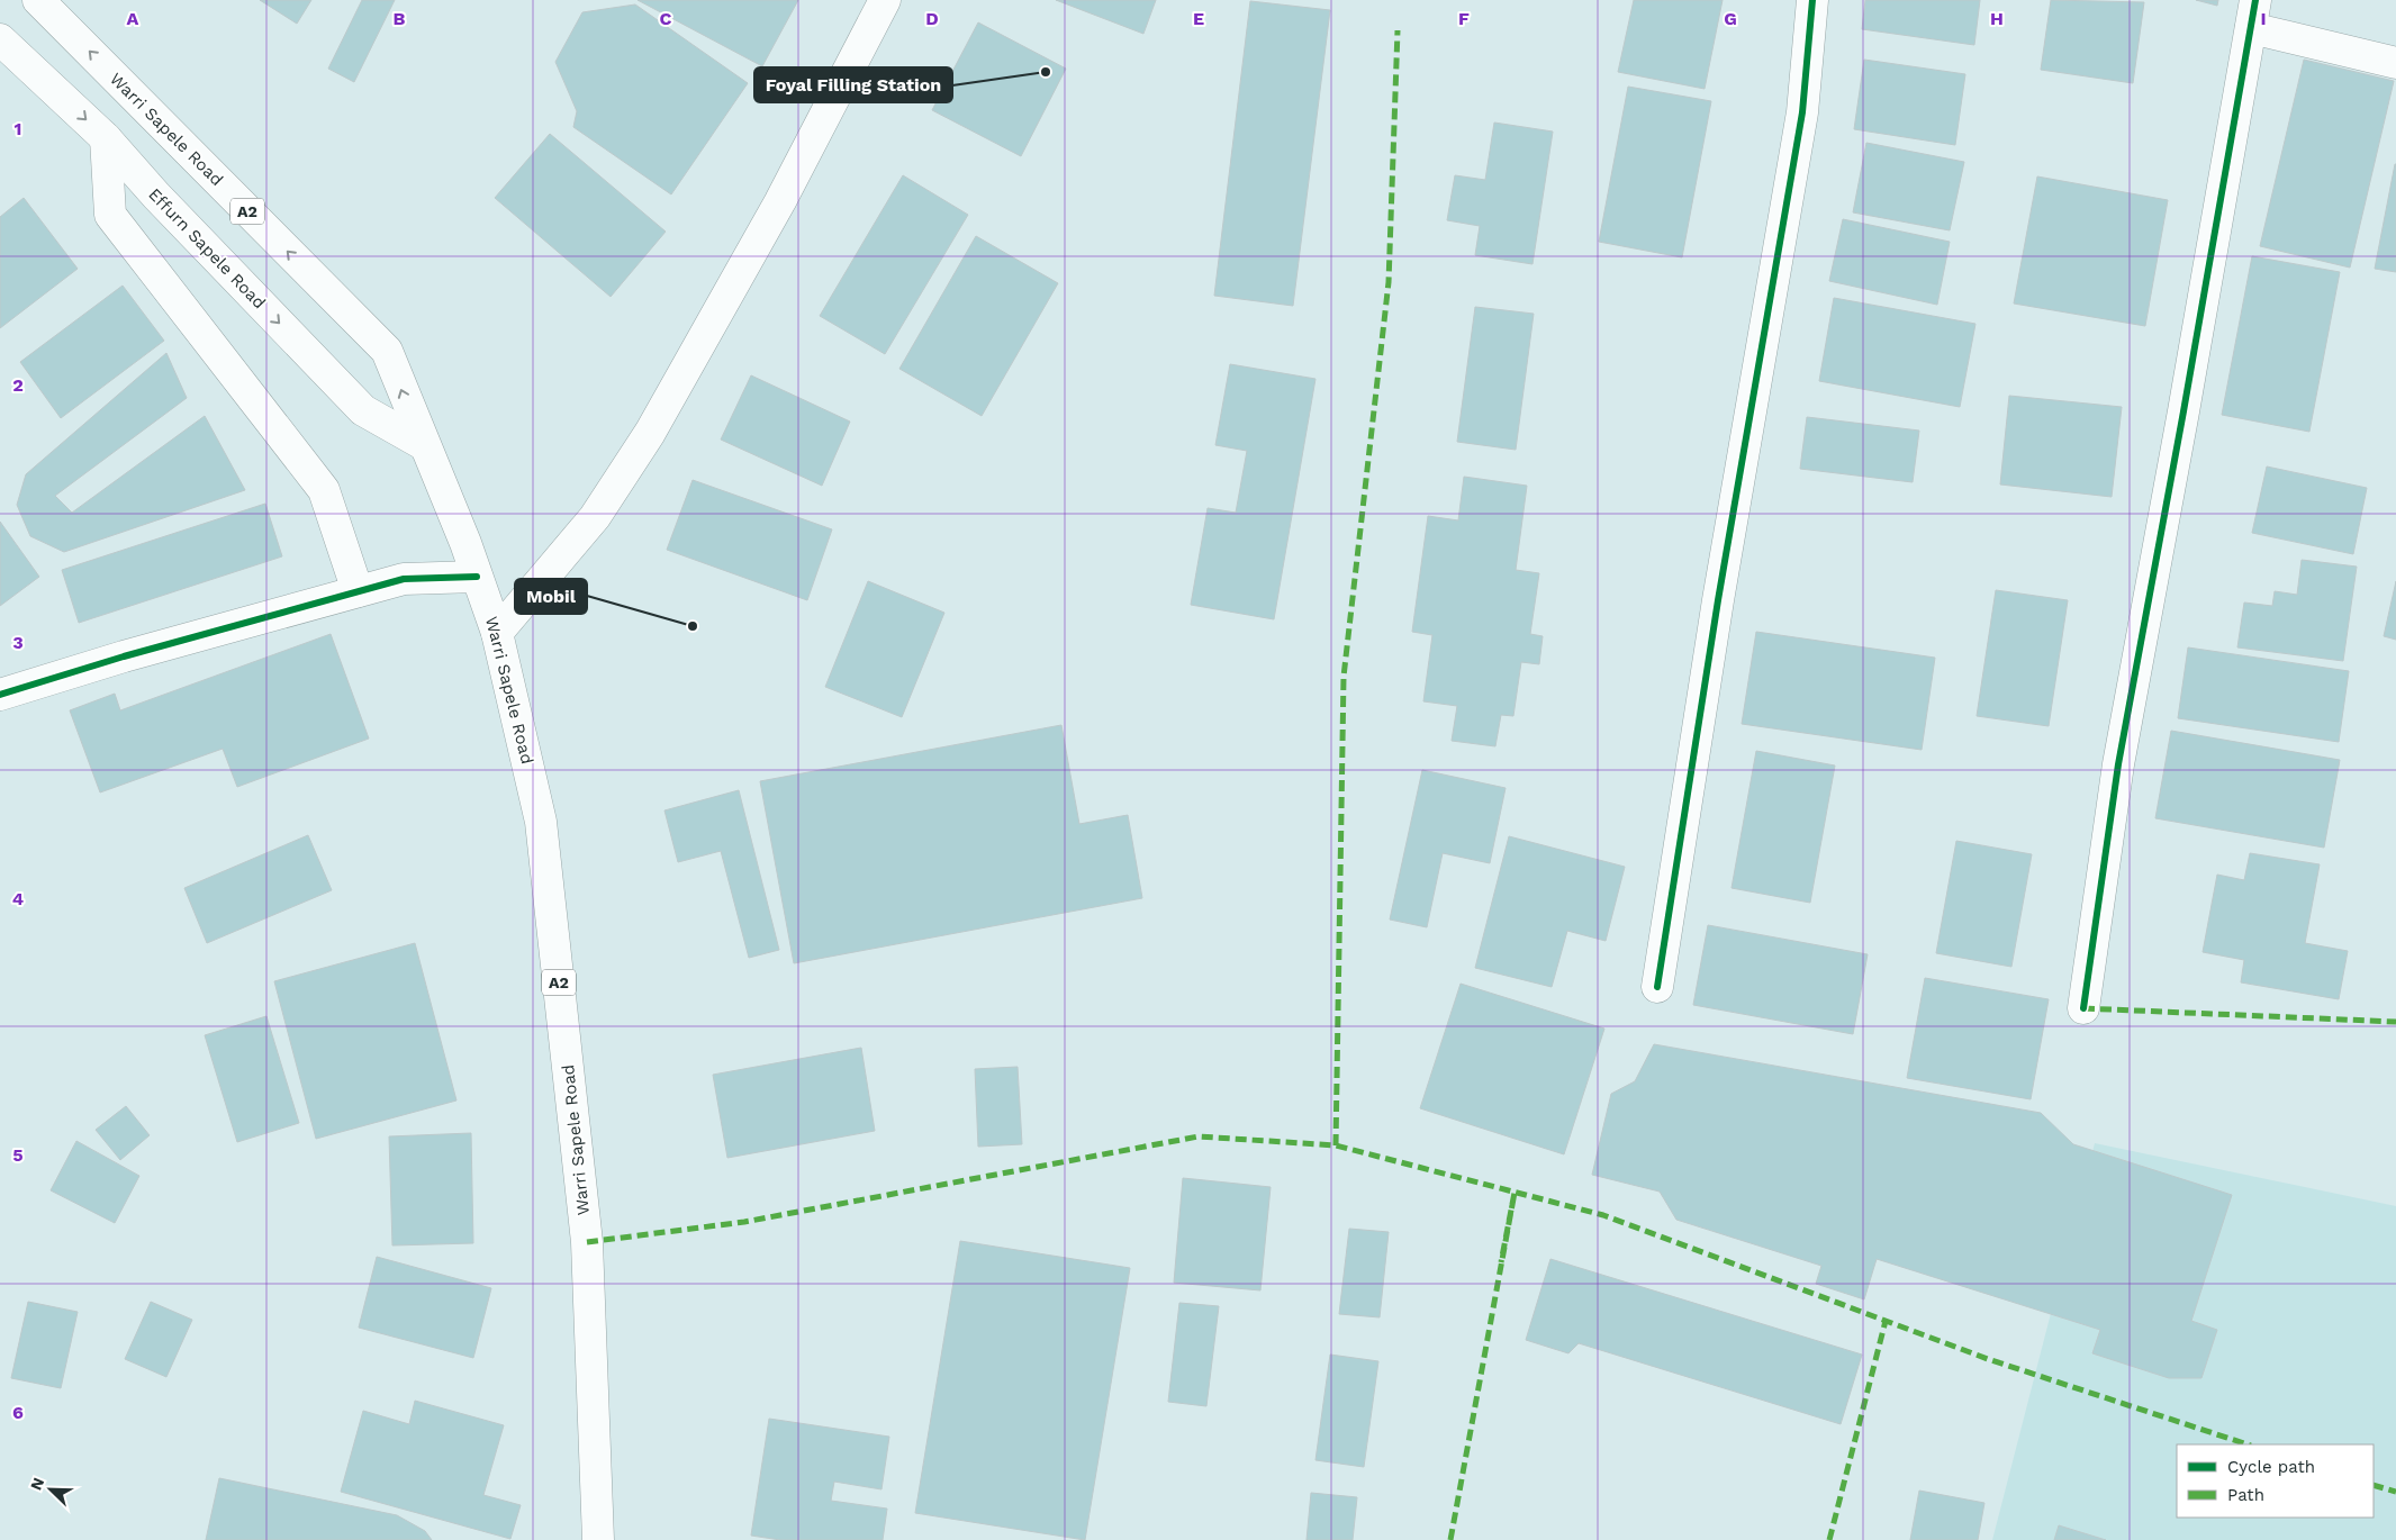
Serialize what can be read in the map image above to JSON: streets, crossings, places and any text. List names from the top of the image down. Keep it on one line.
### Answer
{"streets":{"main road":["Warri Sapele Road","A2","Effurn Sapele Road"]},"crossings":[["Warri Sapele Road","Effurn Sapele Road"]],"places":["Foyal Filling Station","Mobil"],"legend":["Cycle path","Path"],"north":"top left","grid":{"columns":["A","B","C","D","E","F","G","H","I"],"rows":["1","2","3","4","5","6"]}}
